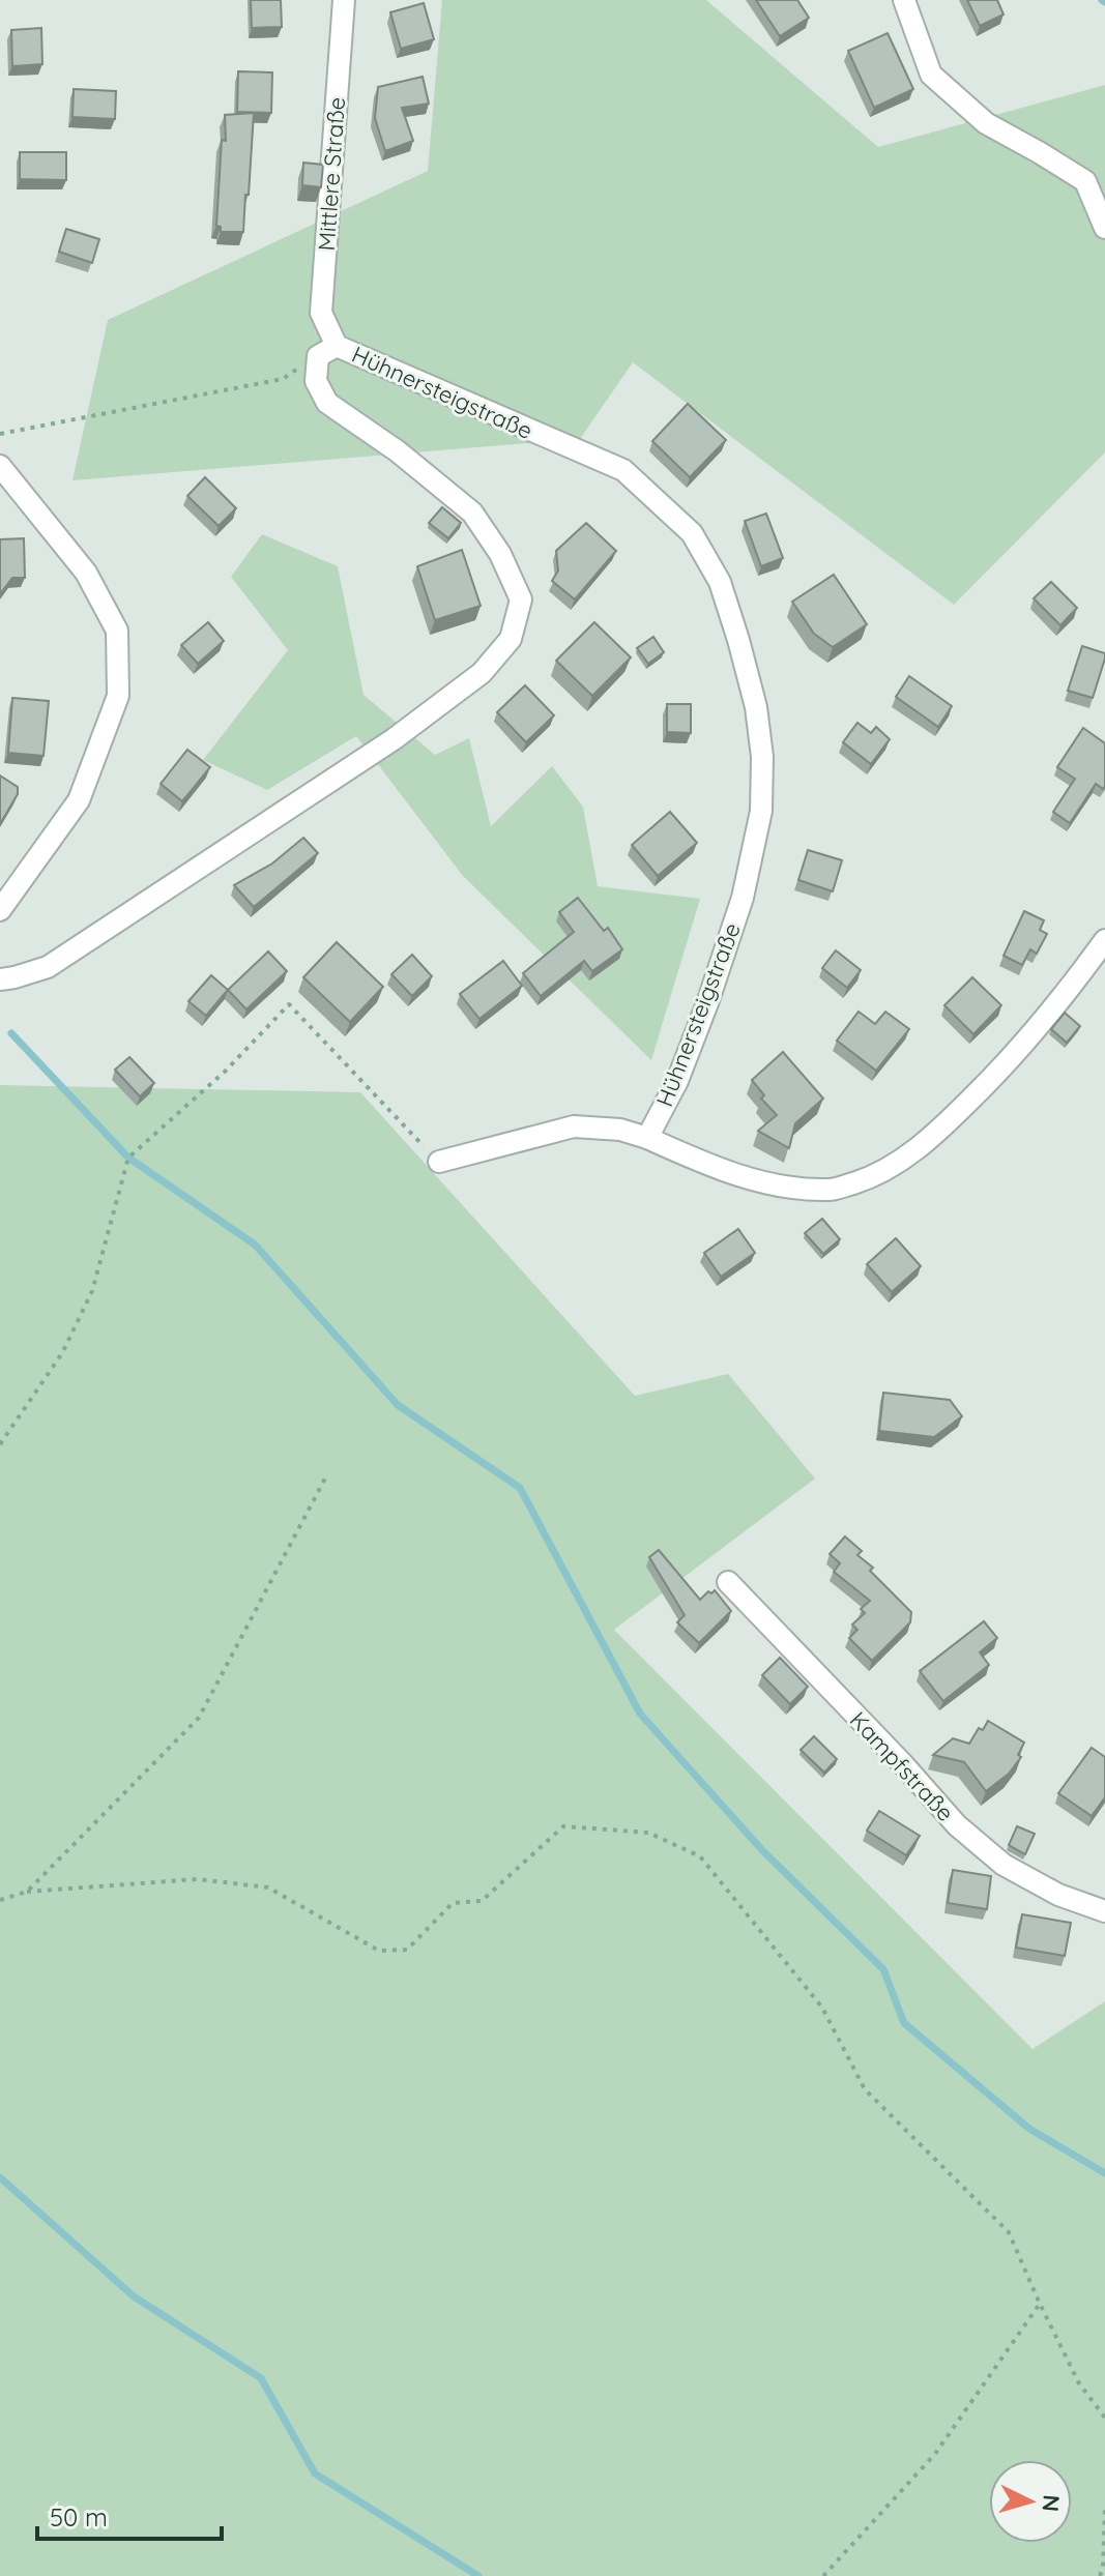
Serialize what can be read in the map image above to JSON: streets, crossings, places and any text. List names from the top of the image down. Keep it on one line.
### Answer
{"streets":{"street":["Mittlere Straße","Hühnersteigstraße","Kampfstraße"]},"crossings":[["Mittlere Straße","Hühnersteigstraße"]],"scale_bar":"50 m","north":"right"}
